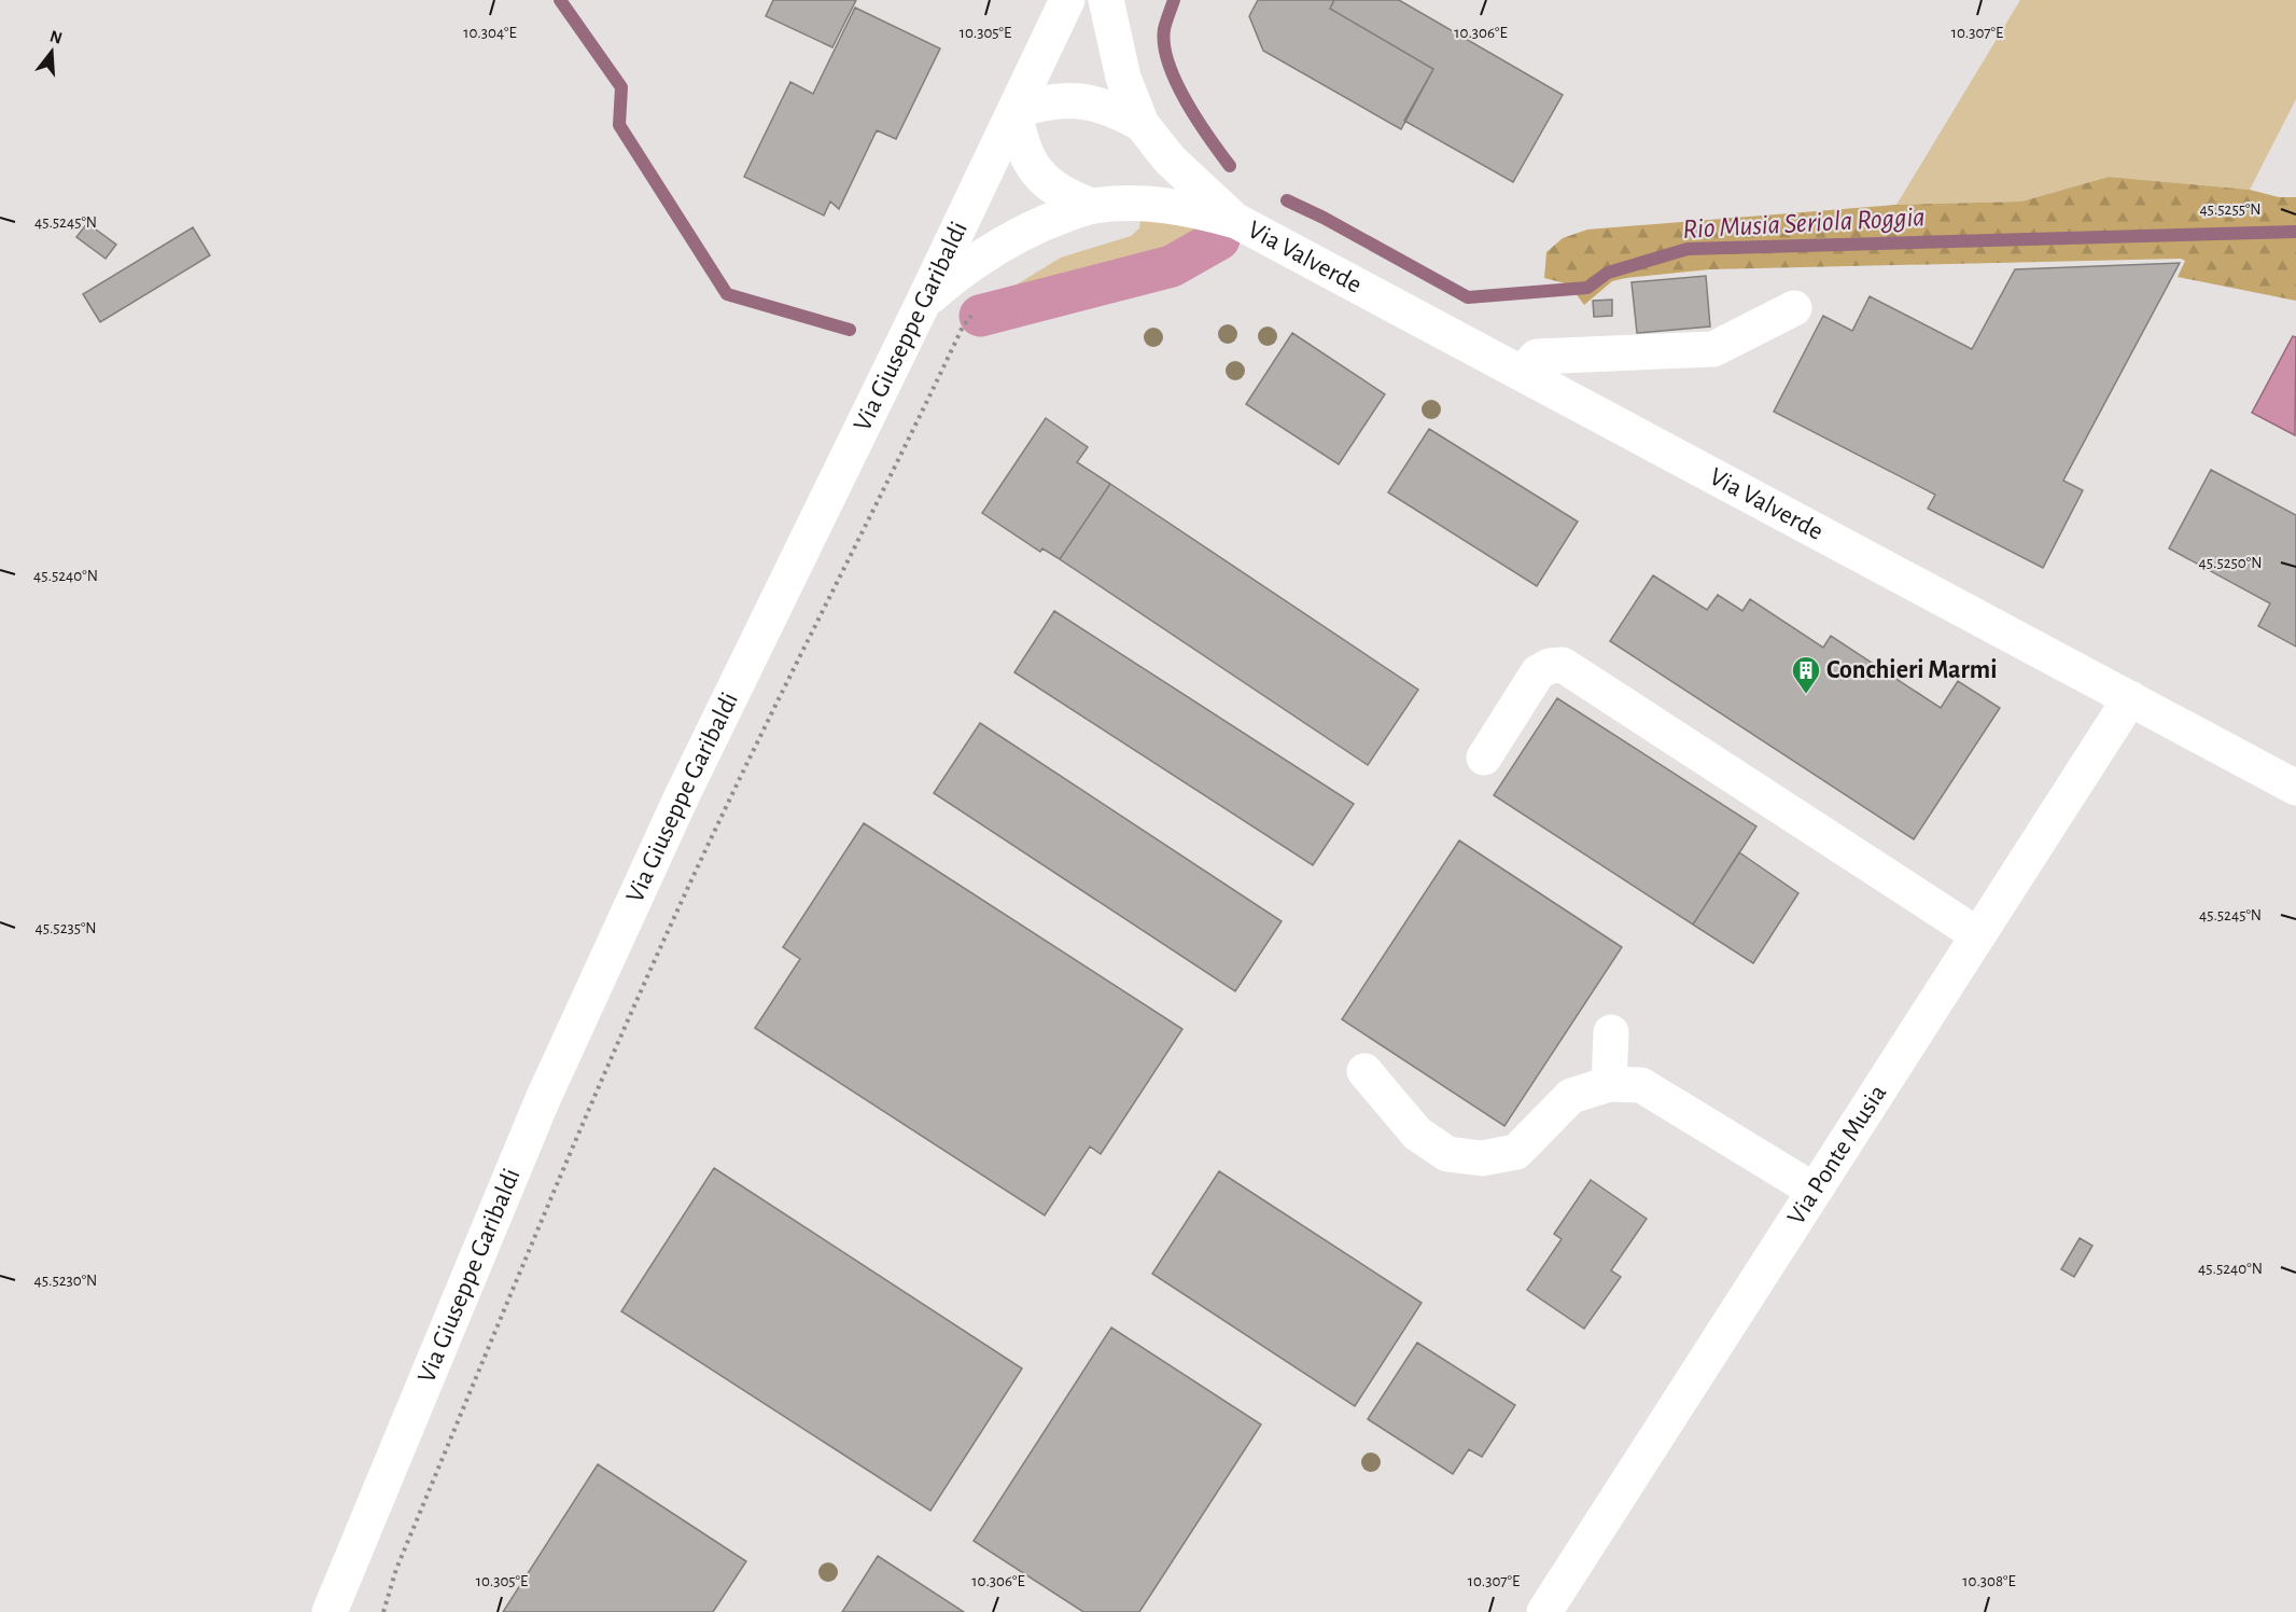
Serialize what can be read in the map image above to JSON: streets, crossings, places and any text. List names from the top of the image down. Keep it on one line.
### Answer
{"streets":{"street":["Via Valverde","Via Giuseppe Garibaldi","Via Ponte Musia"]},"crossings":[["Via Valverde","Via Giuseppe Garibaldi"],["Via Valverde","Via Ponte Musia"]],"water":["Rio Musia Seriola Roggia"],"places":{"building":["Conchieri Marmi"]},"north":"top","coordinates":["10.304°E","10.305°E","10.306°E","10.307°E","45.5255°N","45.5245°N","45.5250°N","45.5240°N","45.5235°N","45.5230°N","10.308°E"]}
